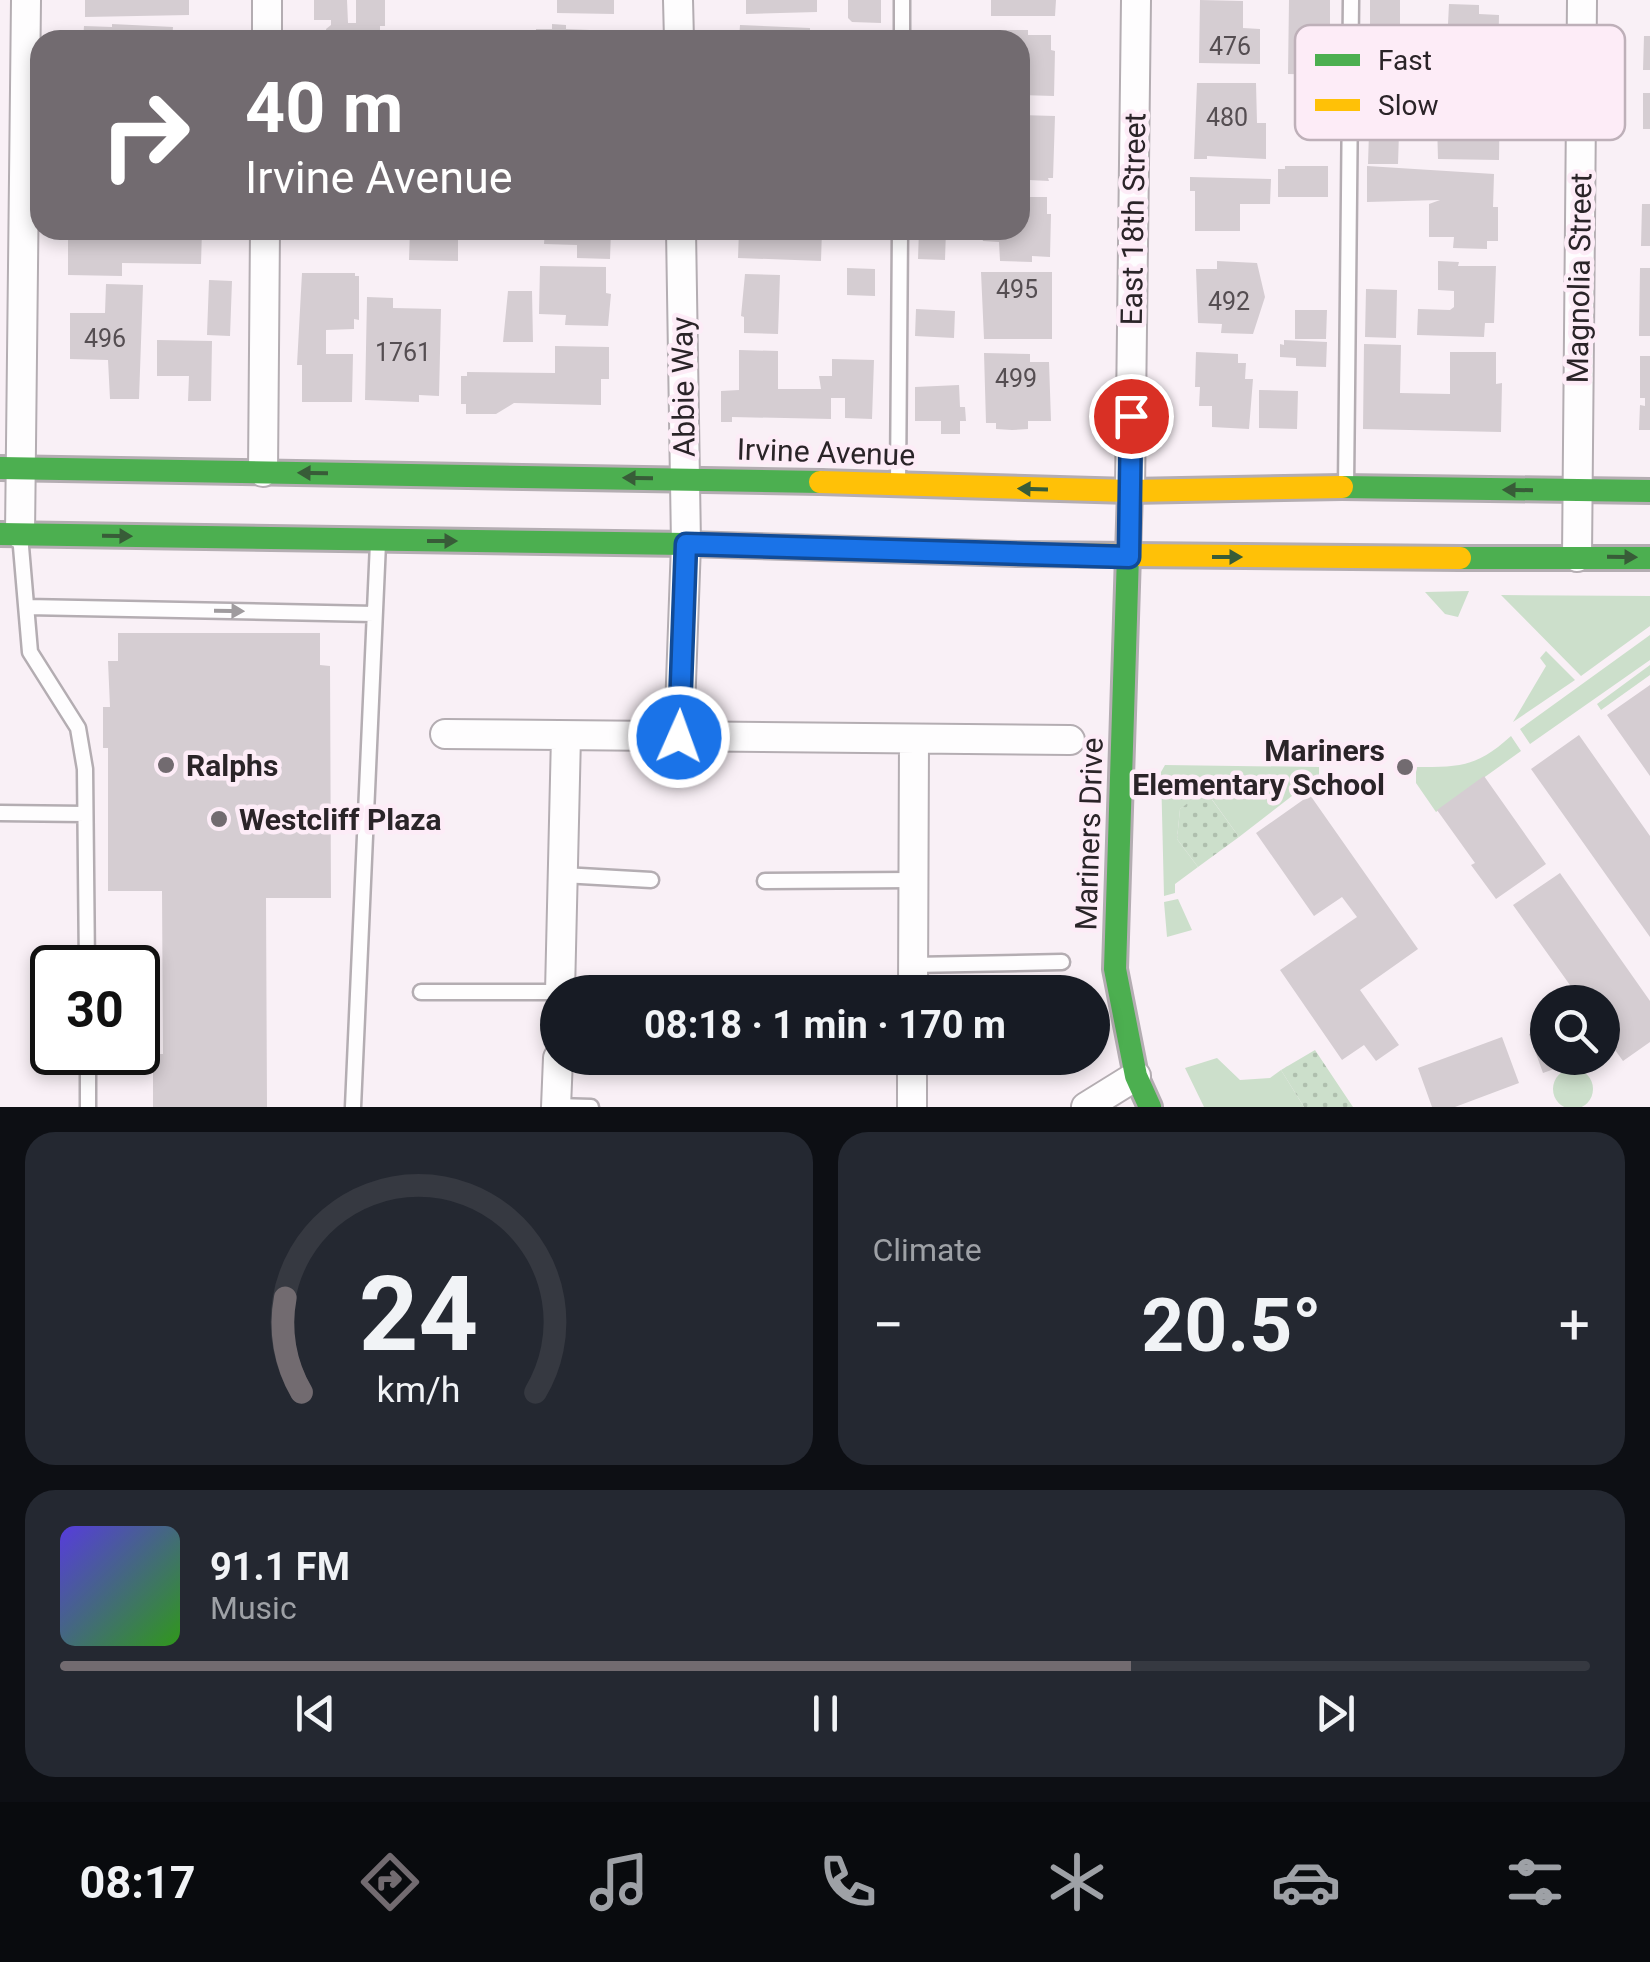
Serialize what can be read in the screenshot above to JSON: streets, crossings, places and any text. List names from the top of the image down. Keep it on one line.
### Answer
{"streets":{"main road":["East 18th Street","Irvine Avenue","Mariners Drive"],"street":["Magnolia Street","Abbie Way"]},"crossings":[["East 18th Street","Irvine Avenue"],["East 18th Street","Mariners Drive"],["Magnolia Street","Irvine Avenue"],["Abbie Way","Irvine Avenue"]],"places":["Ralphs","Mariners Elementary School","Westcliff Plaza"],"house_numbers":["476","480","495","492","496","1761","499"],"legend":["Fast","Slow"],"page":{"turn":["40 m","Irvine Avenue"],"limit":"30","trip":"08:18 · 1 min · 170 m","tile":"Climate","heat":["−","20.5°","+"],"song":["91.1 FM","Music"],"tabs":"08:17","gauge":["24","km/h"]}}
